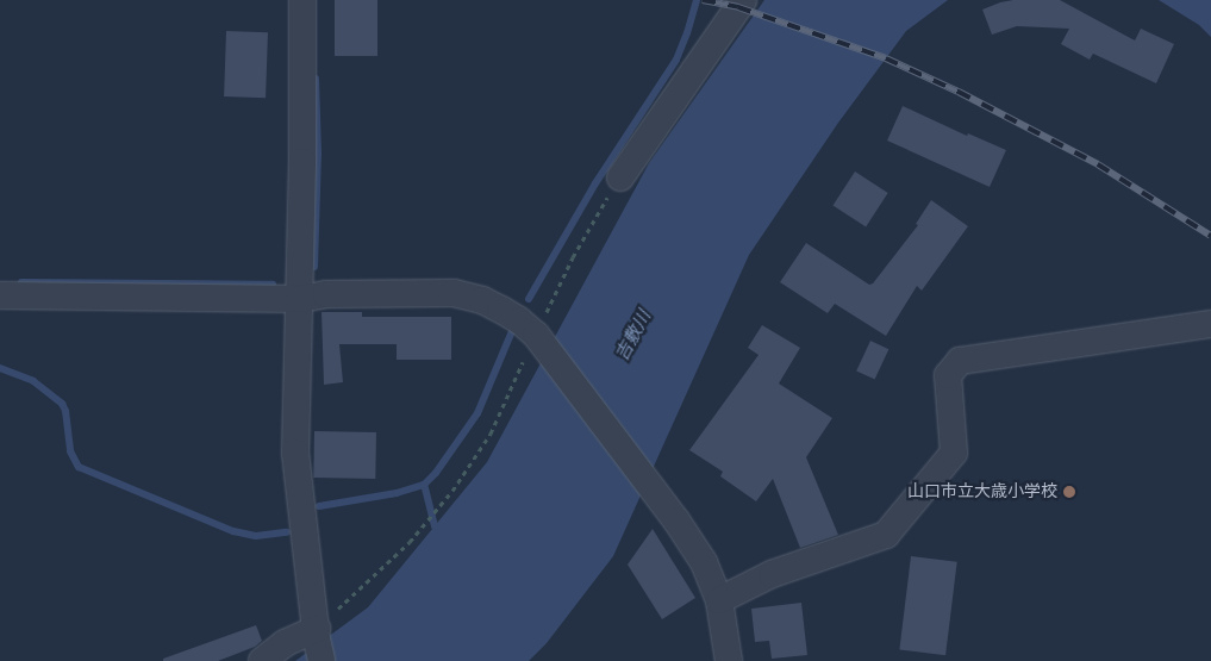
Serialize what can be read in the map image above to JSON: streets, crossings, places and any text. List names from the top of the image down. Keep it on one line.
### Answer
{"water":["吉敷川"],"places":["山口市立大歳小学校"]}
